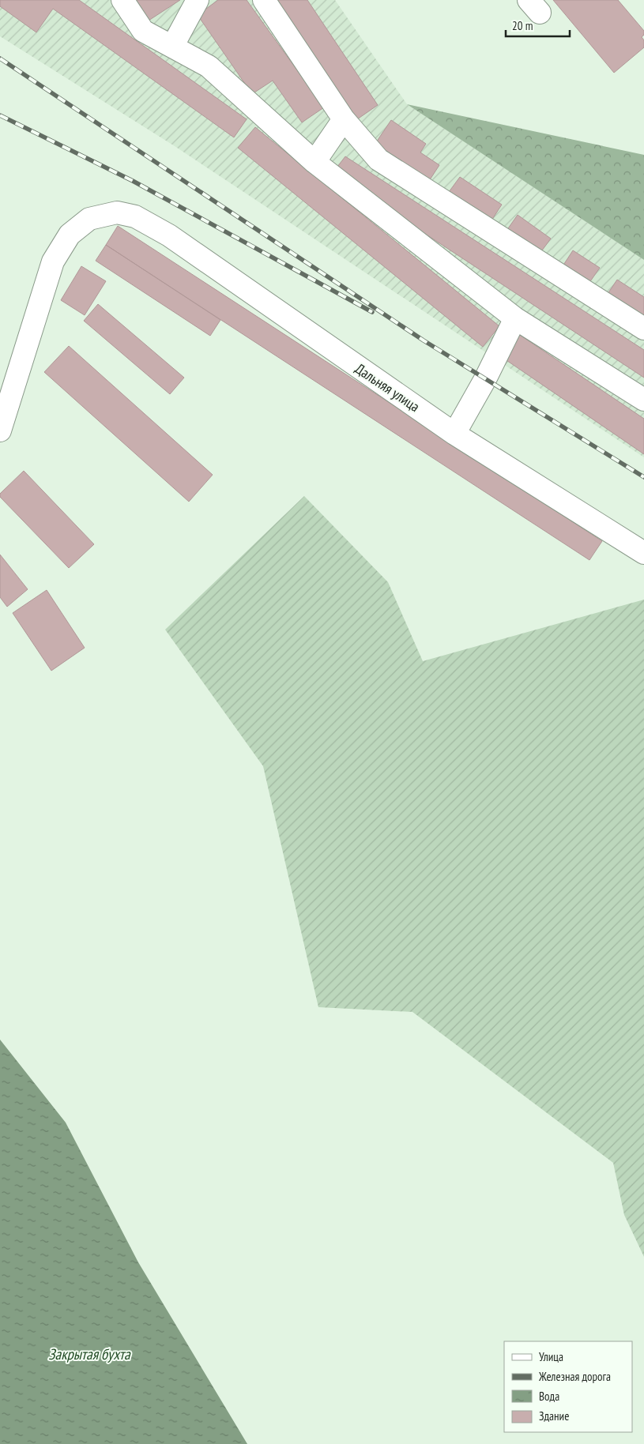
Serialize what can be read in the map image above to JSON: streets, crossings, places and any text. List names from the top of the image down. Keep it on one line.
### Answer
{"streets":{"street":["Дальняя улица"]},"water":["Закрытая бухта"],"legend":["Улица","Железная дорога","Вода","Здание"],"scale_bar":"20 m"}
